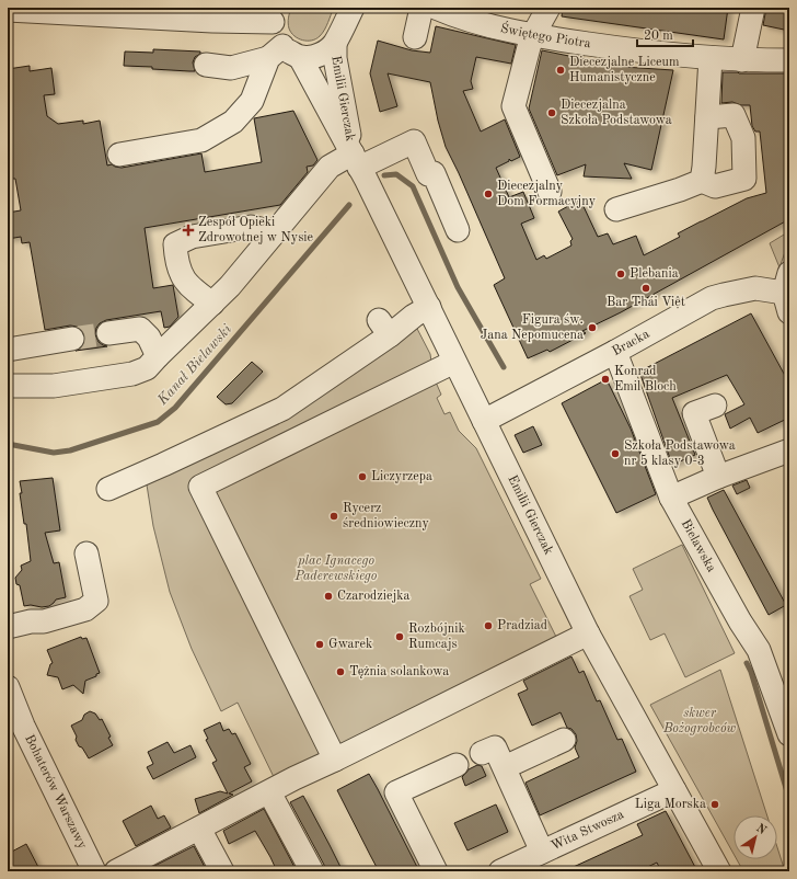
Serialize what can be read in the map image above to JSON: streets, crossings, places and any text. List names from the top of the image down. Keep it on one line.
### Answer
{"streets":{"street":["Świętego Piotra","Emilii Gierczak","Bracka","Bielawska","Bohaterów Warszawy","Wita Stwosza"]},"crossings":[["Emilii Gierczak","Bracka"],["Emilii Gierczak","Wita Stwosza"],["Bracka","Bielawska"]],"water":["Kanał Bielawski"],"parks":["plac Ignacego Paderewskiego","skwer Bożogrobców"],"places":{"other":["Diecezjalne Liceum Humanistyczne","Diecezjalna Szkoła Podstawowa","Diecezjalny Dom Formacyjny","Plebania","Bar Thái Việt","Figura św. Jana Nepomucena","Konrad Emil Bloch","Szkoła Podstawowa nr 5 klasy 0-3","Liczyrzepa","Rycerz średniowieczny","Czarodziejka","Pradziad","Rozbójnik Rumcajs","Gwarek","Tężnia solankowa","Liga Morska"],"health":["Zespół Opieki Zdrowotnej w Nysie"]},"scale_bar":"20 m","north":"top right"}
